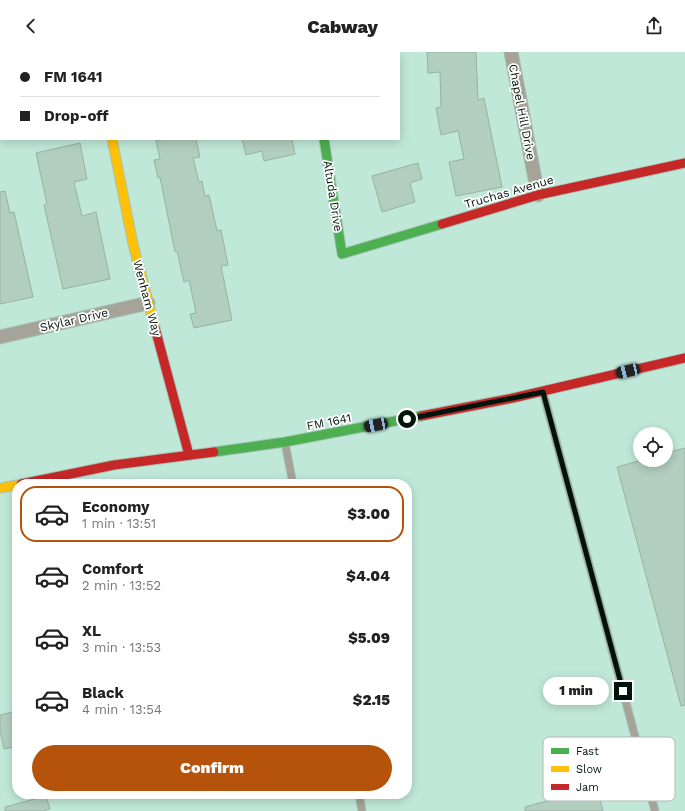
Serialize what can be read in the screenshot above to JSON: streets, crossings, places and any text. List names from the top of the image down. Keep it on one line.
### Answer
{"streets":{"street":["Chapel Hill Drive","Truchas Avenue","Altuda Drive","Wenham Way","Skylar Drive","FM 1641"]},"crossings":[["Chapel Hill Drive","Truchas Avenue"],["Truchas Avenue","Altuda Drive"],["Wenham Way","Skylar Drive"],["Wenham Way","FM 1641"]],"legend":["Fast","Slow","Jam"],"page":{"header":"Cabway","banner":["FM 1641","Drop-off"],"list":[{"name":"Economy","note":"1 min · 13:51","value":"$3.00"},{"name":"Comfort","note":"2 min · 13:52","value":"$4.04"},{"name":"XL","note":"3 min · 13:53","value":"$5.09"},{"name":"Black","note":"4 min · 13:54","value":"$2.15"}],"bubble":"1 min","buttons":"Confirm"}}
